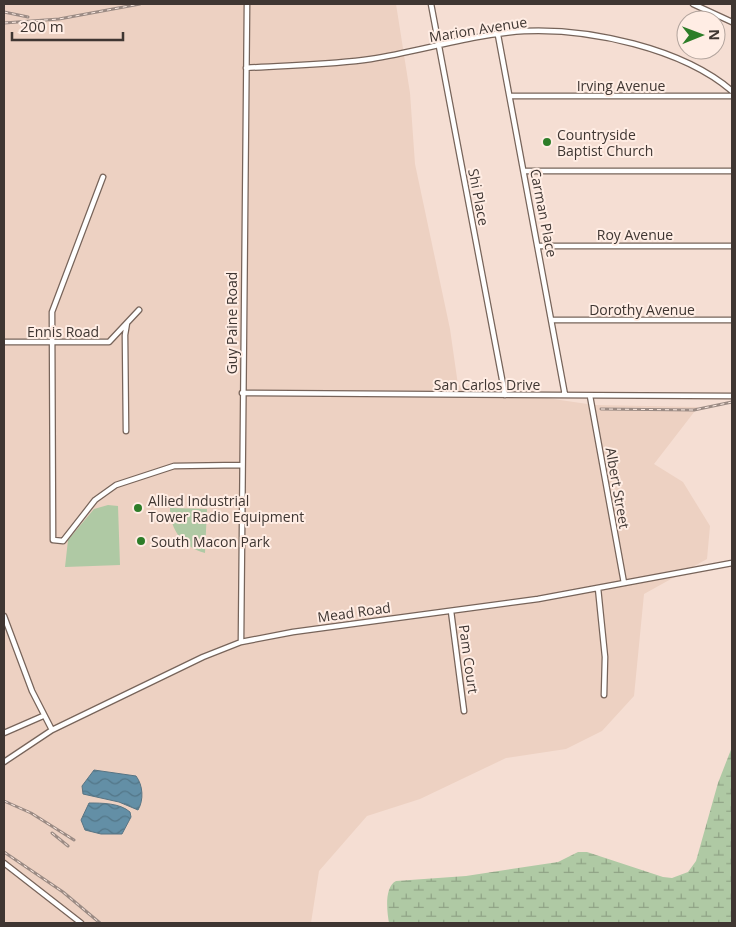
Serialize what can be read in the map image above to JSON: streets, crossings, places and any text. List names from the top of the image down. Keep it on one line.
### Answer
{"streets":{"street":["Marion Avenue","Irving Avenue","Shi Place","Carman Place","Roy Avenue","Dorothy Avenue","Guy Paine Road","Ennis Road","San Carlos Drive","Albert Street","Mead Road","Pam Court"]},"crossings":[["Marion Avenue","Shi Place"],["Marion Avenue","Carman Place"],["Marion Avenue","Guy Paine Road"],["Irving Avenue","Carman Place"],["Shi Place","San Carlos Drive"],["Carman Place","Roy Avenue"],["Carman Place","Dorothy Avenue"],["Carman Place","San Carlos Drive"],["Guy Paine Road","San Carlos Drive"],["Guy Paine Road","Mead Road"],["San Carlos Drive","Albert Street"],["Albert Street","Mead Road"],["Mead Road","Pam Court"]],"places":["Countryside Baptist Church","Allied Industrial Tower Radio Equipment","South Macon Park"],"scale_bar":"200 m","north":"right"}
